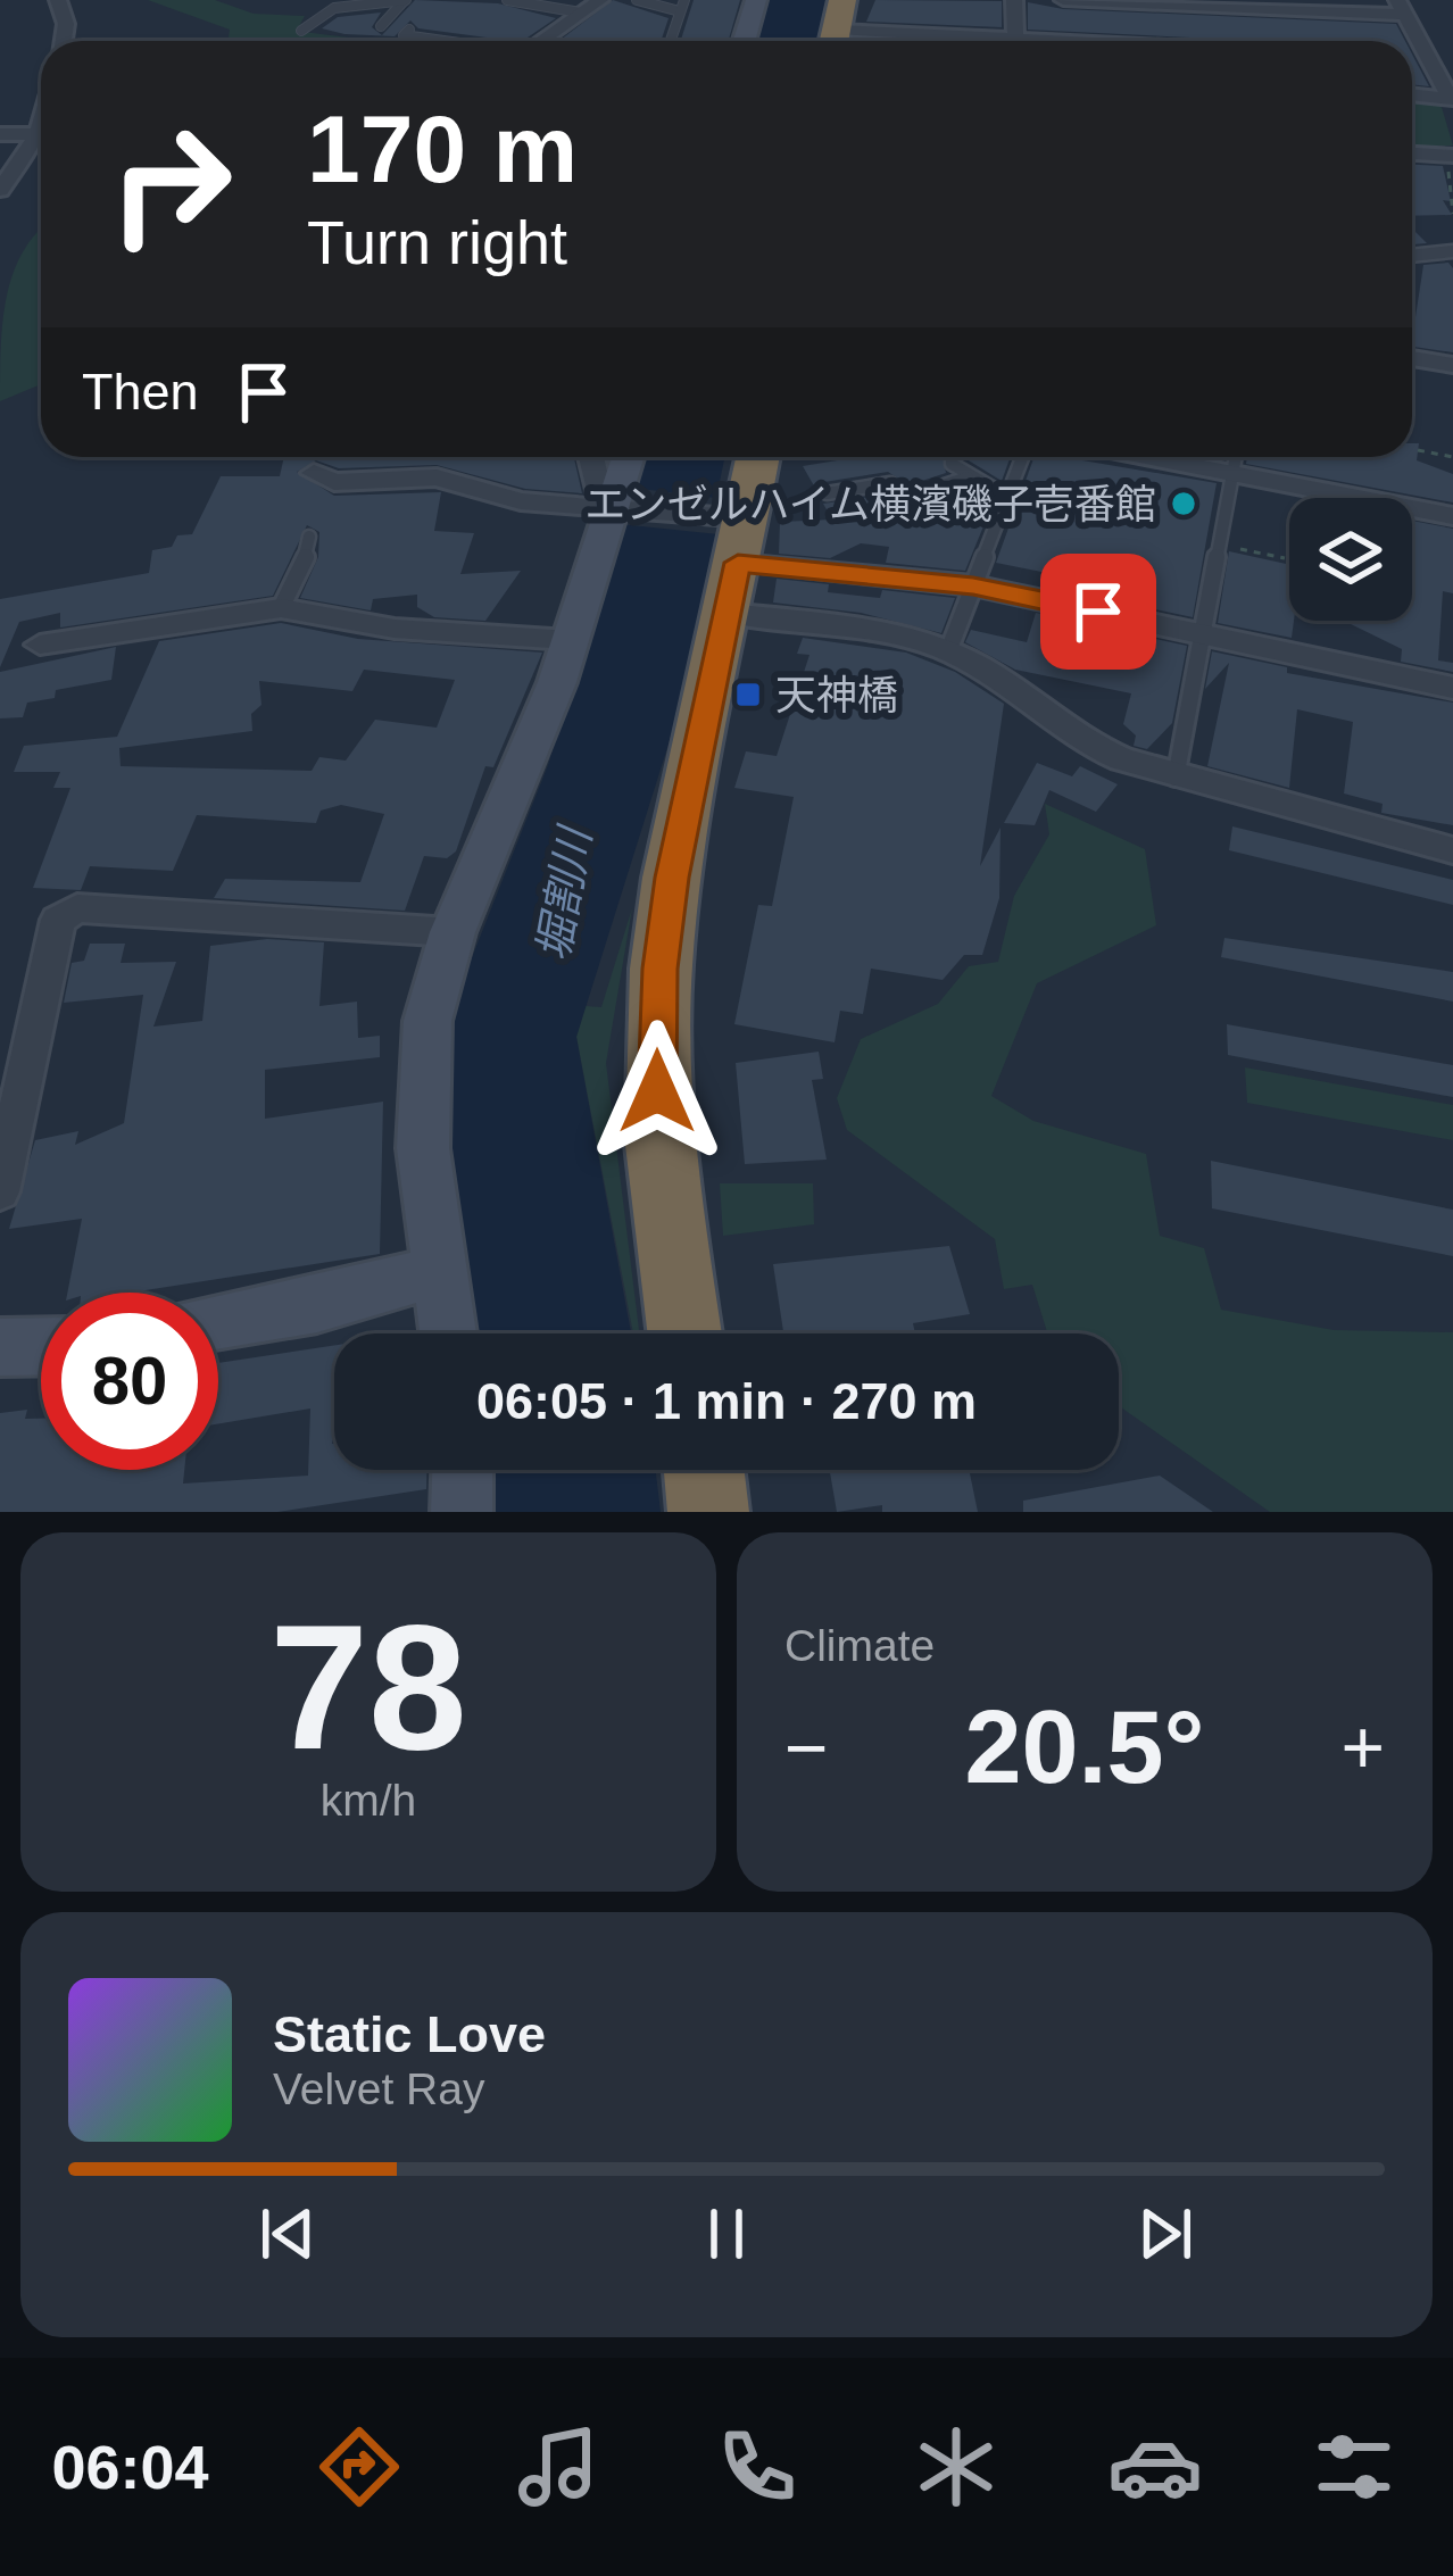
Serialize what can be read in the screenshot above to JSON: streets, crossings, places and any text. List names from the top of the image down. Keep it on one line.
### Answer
{"water":["堀割川"],"places":{"other":["エンゼルハイム横濱磯子壱番館"],"transit":["天神橋"]},"page":{"turn":["170 m","Turn right"],"then":"Then","limit":"80","trip":"06:05 · 1 min · 270 m","tile":[["78","km/h"],"Climate"],"heat":["−","20.5°","+"],"song":["Static Love","Velvet Ray"],"tabs":"06:04"}}
